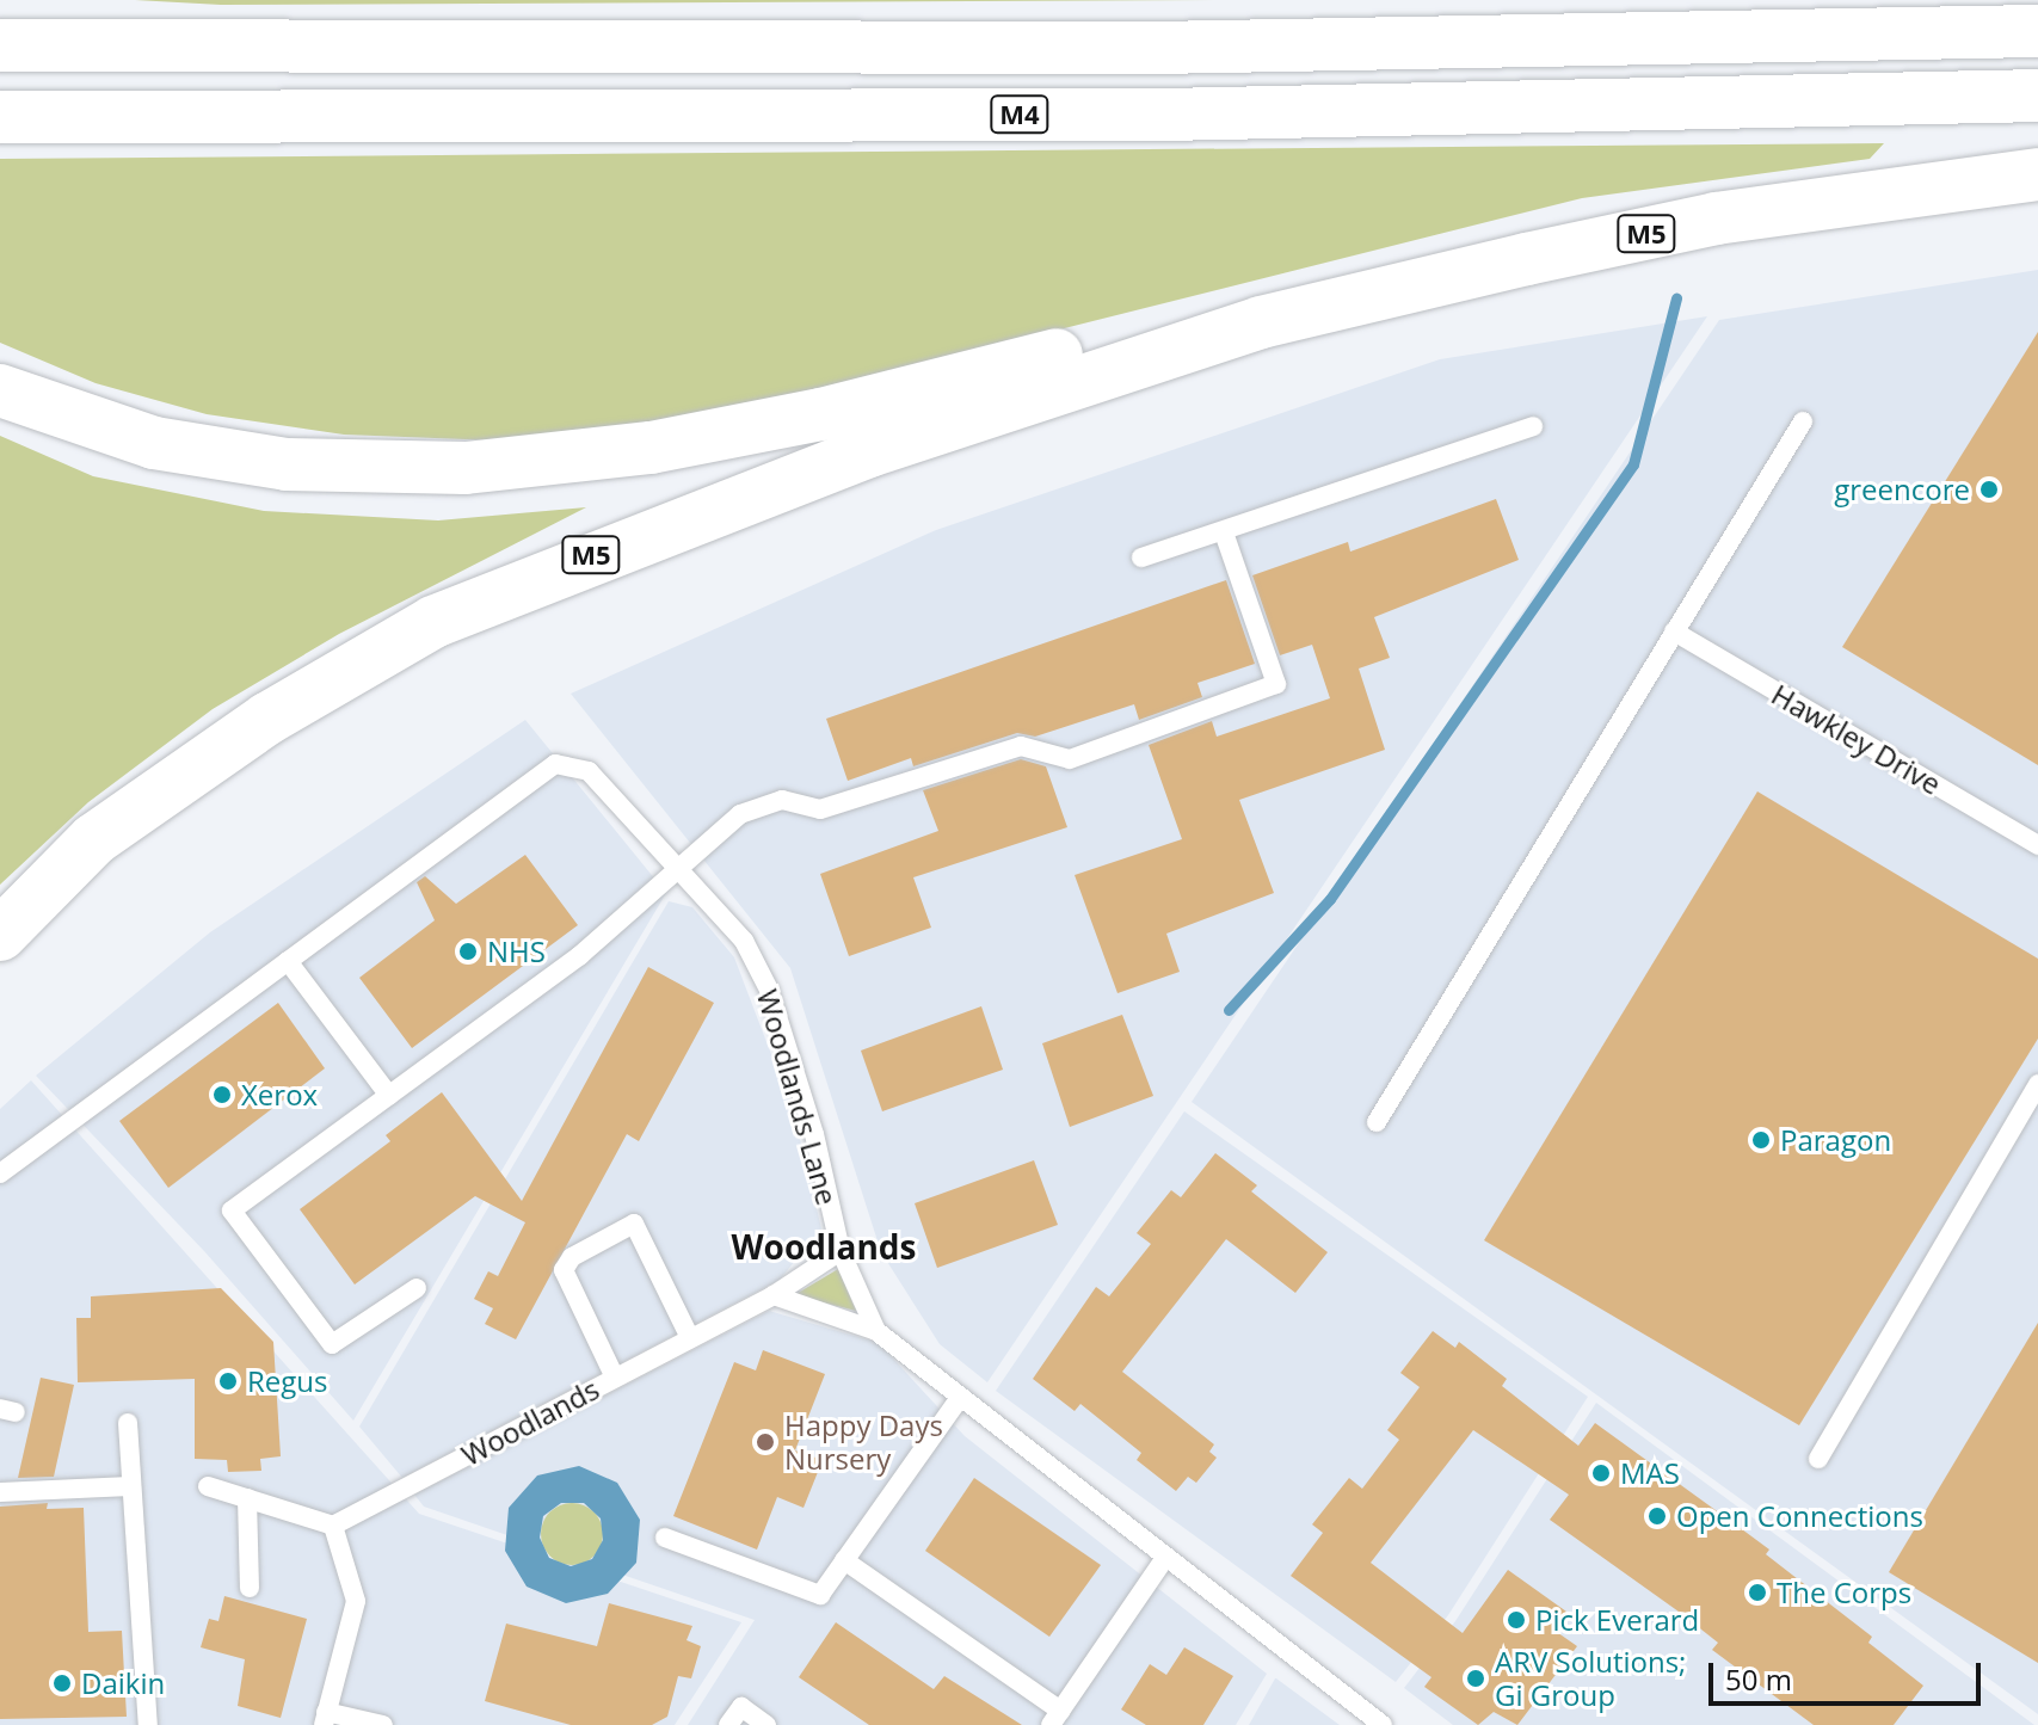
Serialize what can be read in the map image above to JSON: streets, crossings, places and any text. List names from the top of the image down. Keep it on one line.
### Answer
{"streets":{"highway":["M4","M5"],"lane":["Hawkley Drive","Woodlands Lane","Woodlands"]},"crossings":[["Woodlands Lane","Woodlands"]],"districts":["Woodlands"],"places":["greencore","NHS","Xerox","Paragon","Regus","Happy Days Nursery","MAS","Open Connections","The Corps","Pick Everard","ARV Solutions; Gi Group","Daikin"],"scale_bar":"50 m"}
